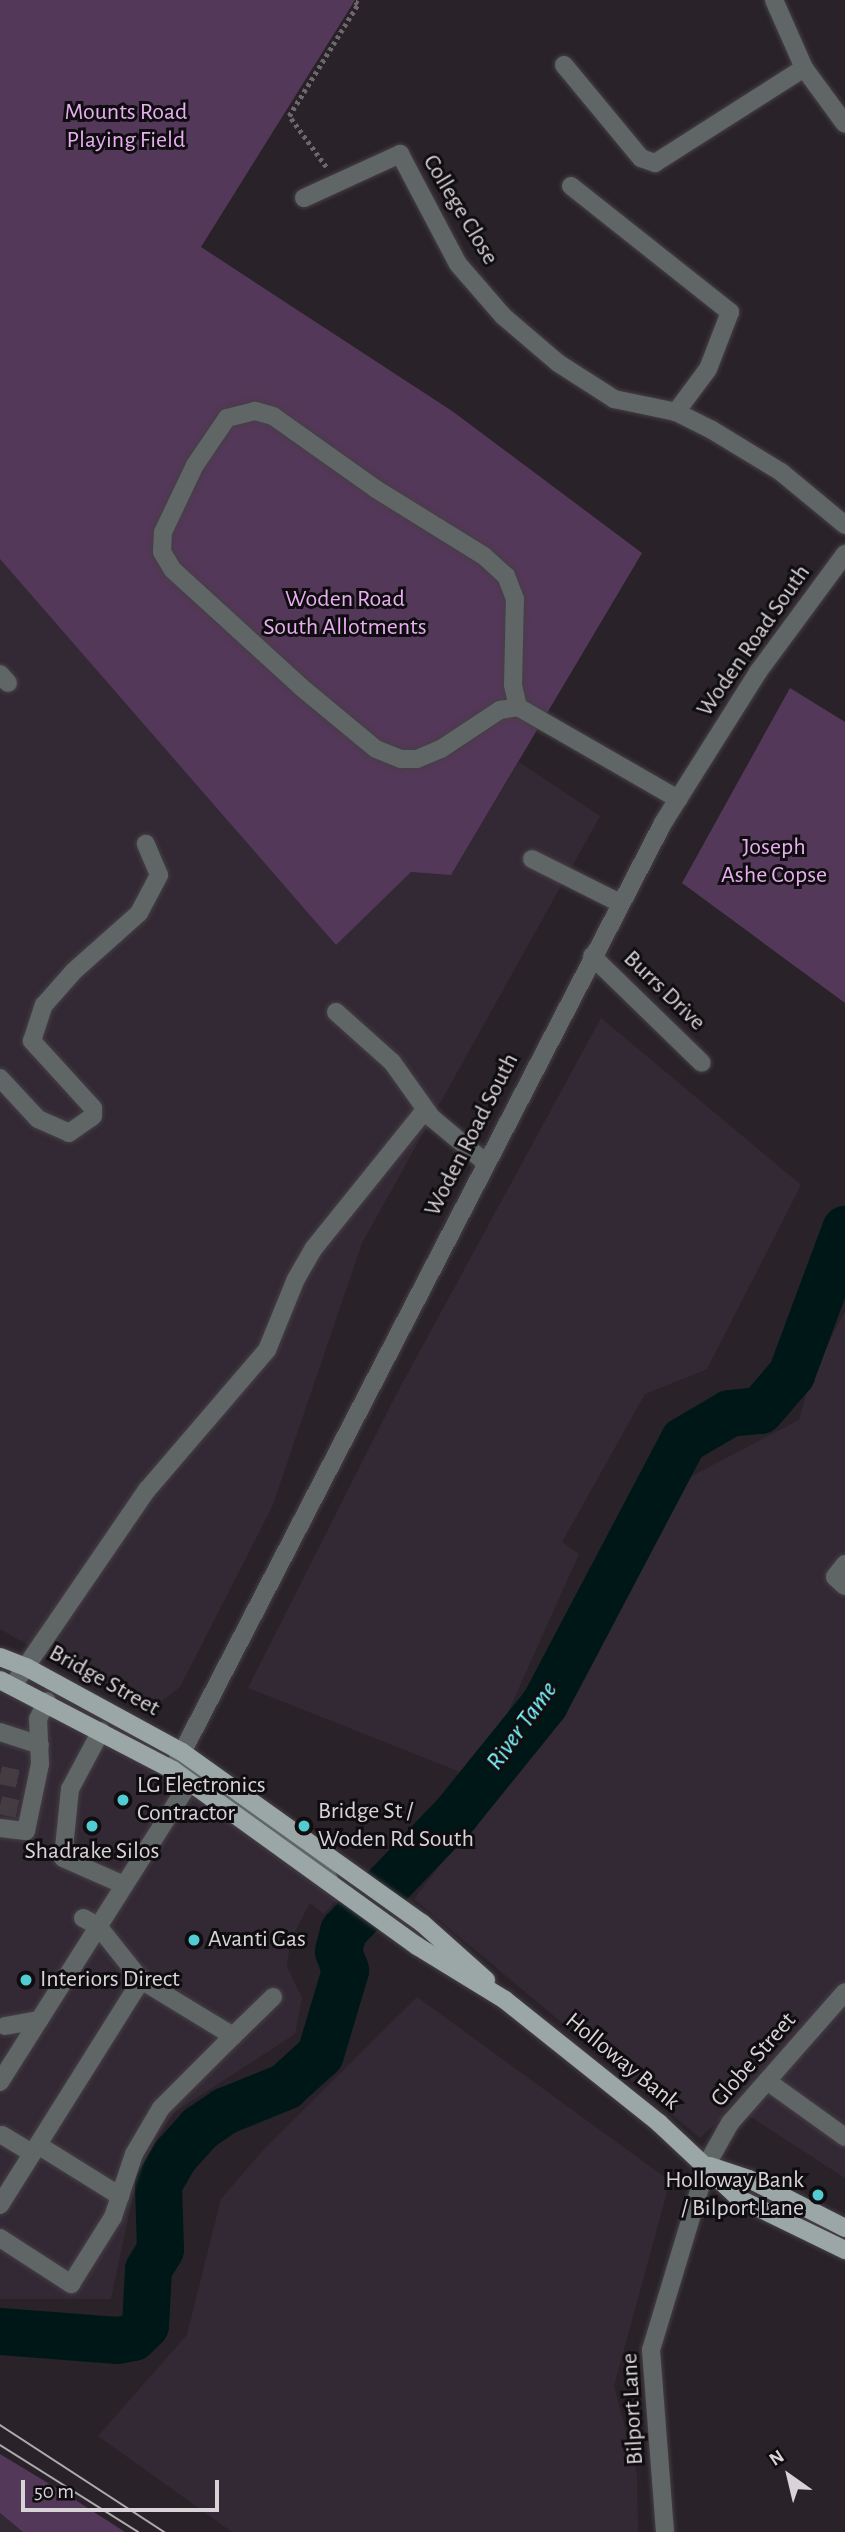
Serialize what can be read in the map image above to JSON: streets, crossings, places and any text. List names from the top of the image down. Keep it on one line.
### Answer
{"streets":{"main road":["Bridge Street","Holloway Bank"],"street":["College Close","Woden Road South","Burrs Drive","Globe Street","Bilport Lane"]},"crossings":[["Woden Road South","Burrs Drive"],["Woden Road South","Bridge Street"],["Woden Road South","Holloway Bank"],["Bridge Street","Holloway Bank"],["Globe Street","Holloway Bank"],["Globe Street","Bilport Lane"],["Holloway Bank","Bilport Lane"]],"water":["River Tame"],"parks":["Mounts Road Playing Field","Woden Road South Allotments","Joseph Ashe Copse"],"places":["LG Electronics Contractor","Shadrake Silos","Bridge St / Woden Rd South","Avanti Gas","Interiors Direct","Holloway Bank / Bilport Lane"],"scale_bar":"50 m","north":"top left"}
